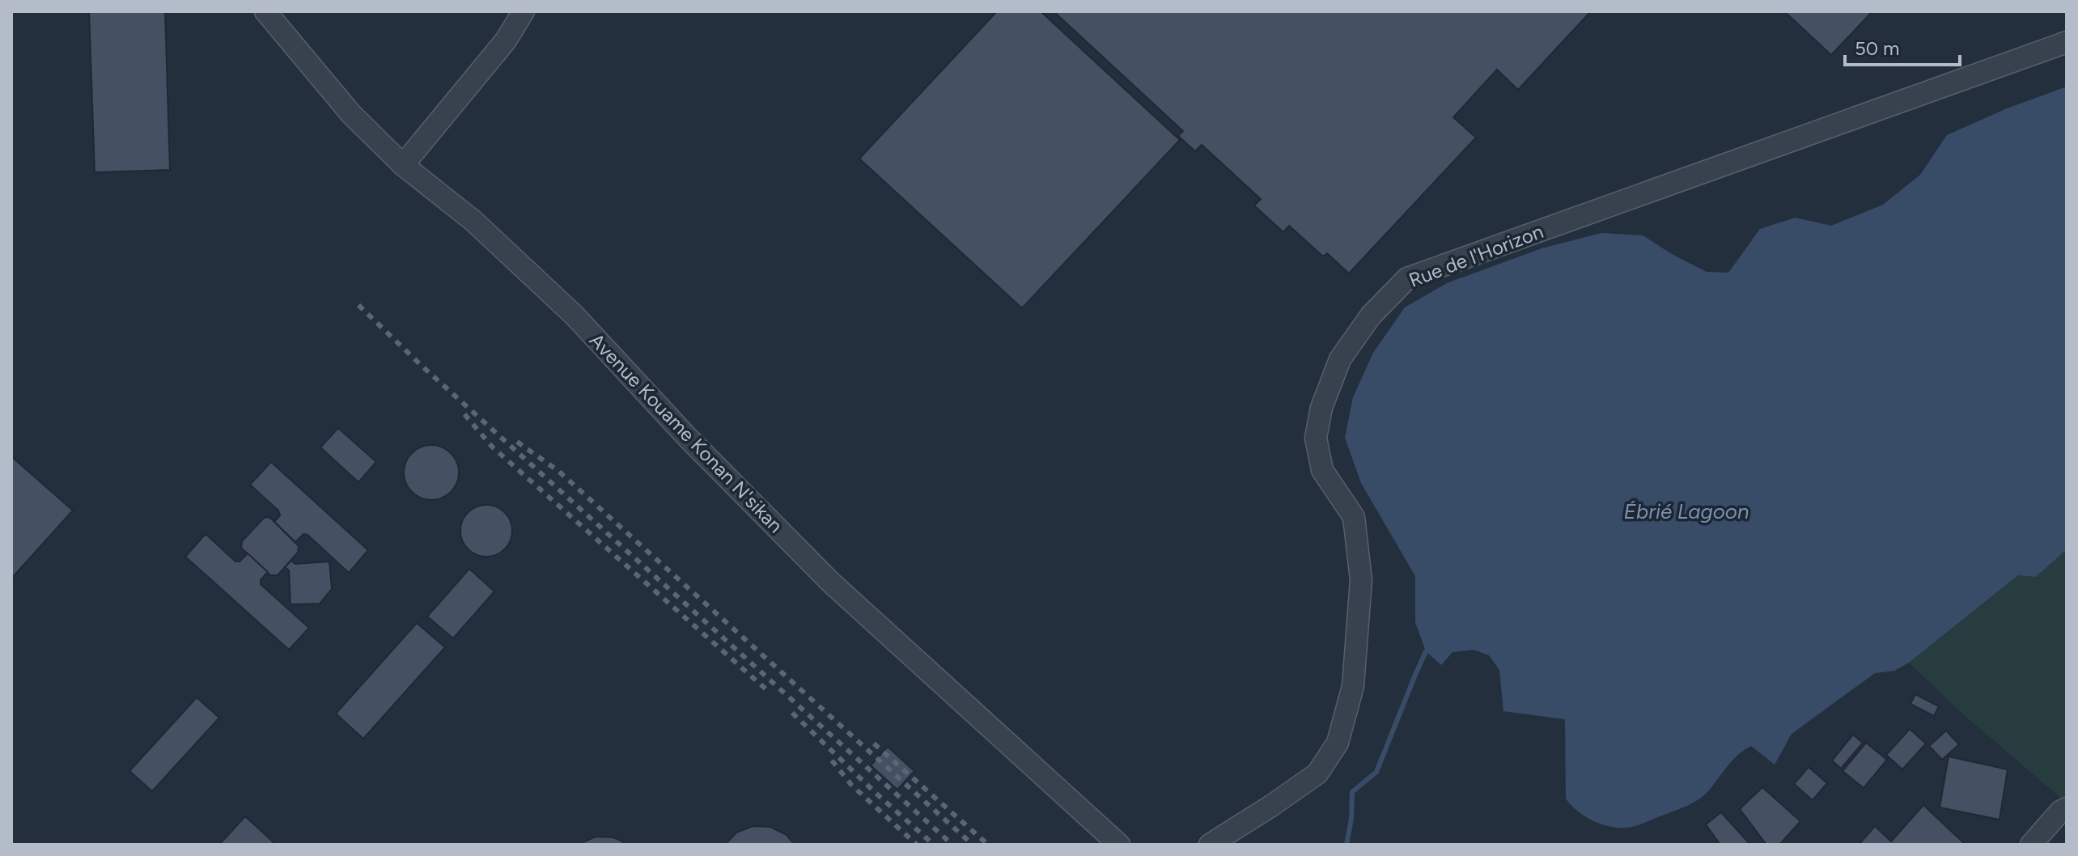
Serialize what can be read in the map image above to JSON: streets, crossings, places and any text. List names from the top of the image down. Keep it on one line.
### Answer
{"streets":{"street":["Rue de l'Horizon","Avenue Kouame Konan N'sikan"]},"water":["Ébrié Lagoon"],"scale_bar":"50 m"}
